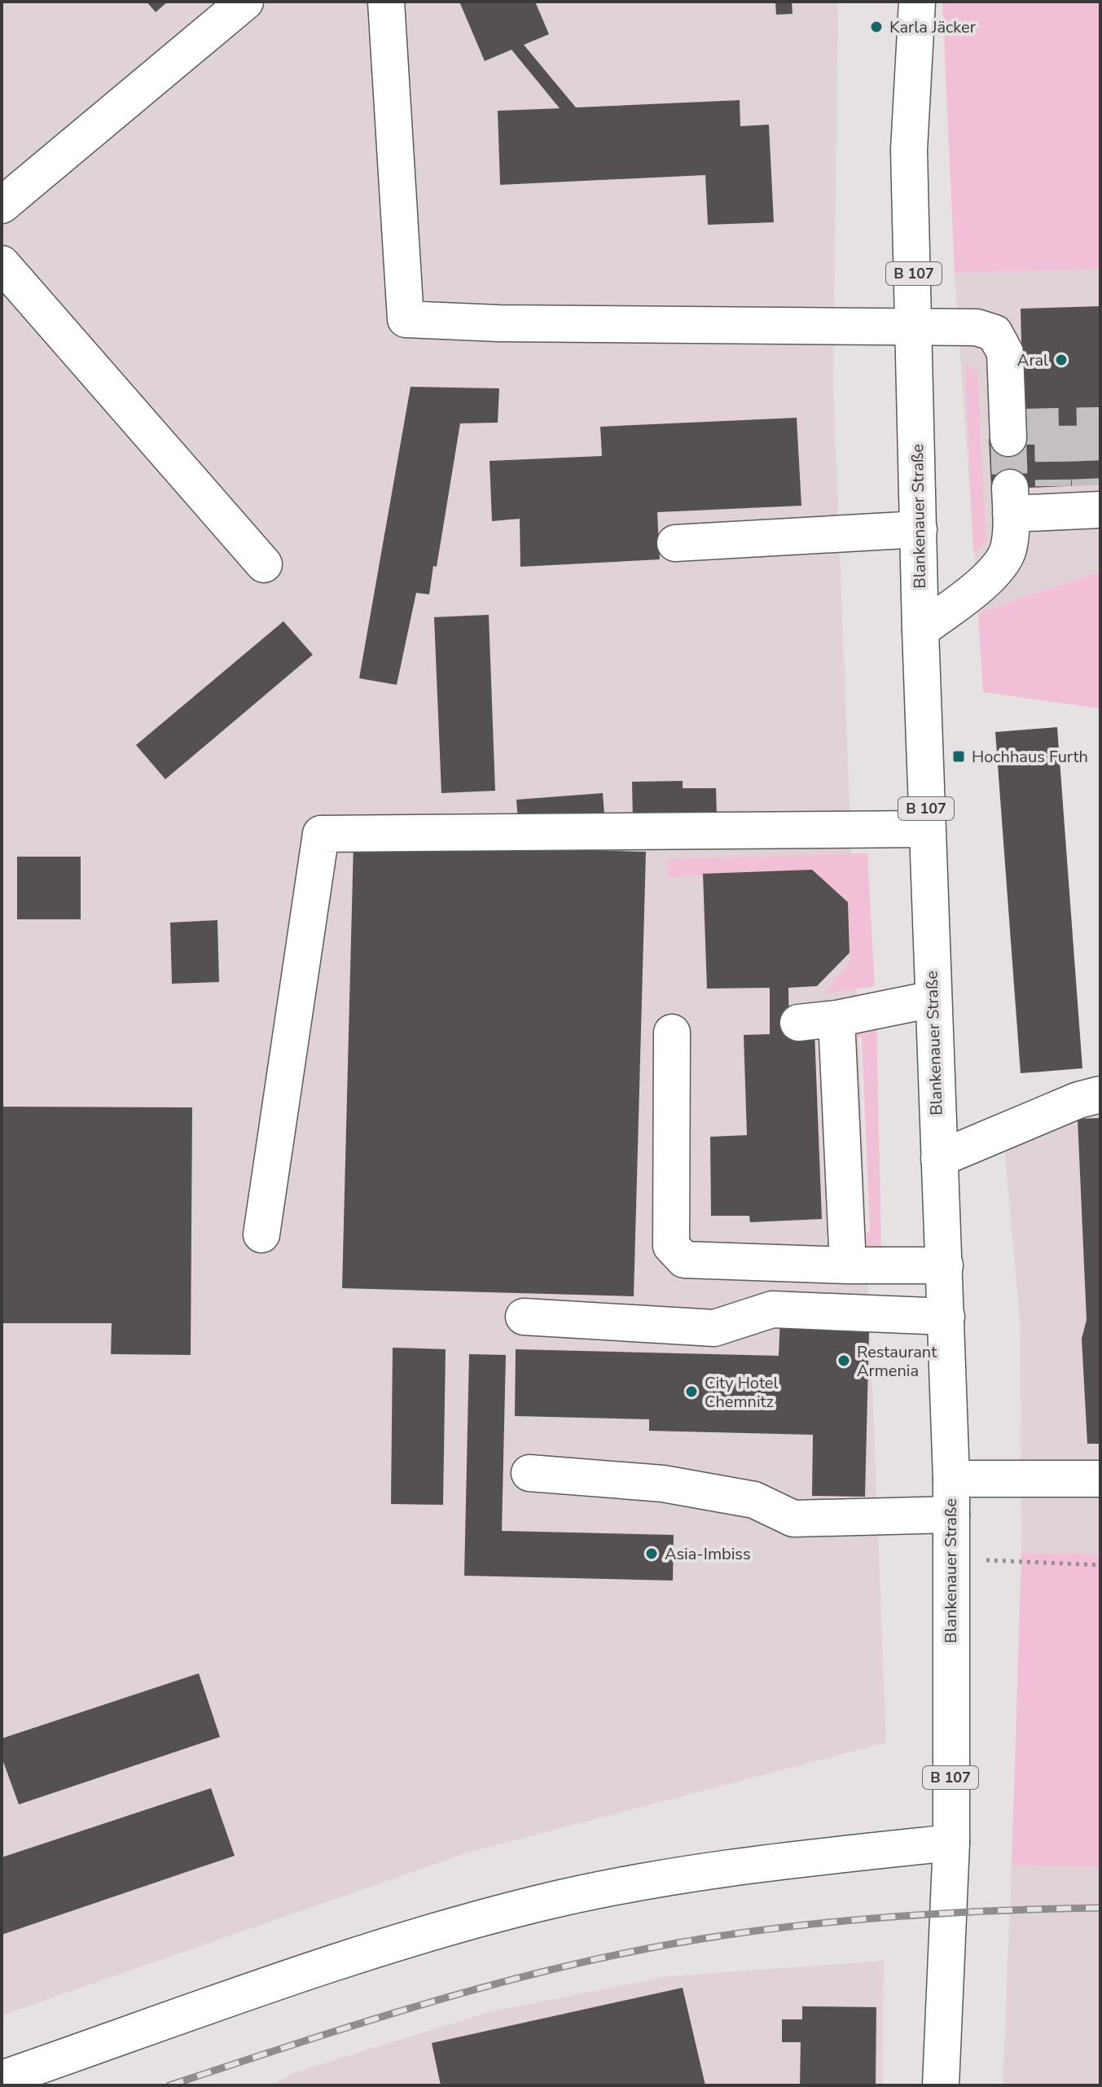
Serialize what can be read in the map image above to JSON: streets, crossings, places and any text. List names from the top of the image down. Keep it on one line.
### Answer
{"streets":{"main road":["B 107","Blankenauer Straße"]},"places":{"other":["Karla Jäcker","Aral","Restaurant Armenia","City Hotel Chemnitz","Asia-Imbiss"],"transit":["Hochhaus Furth"]}}
